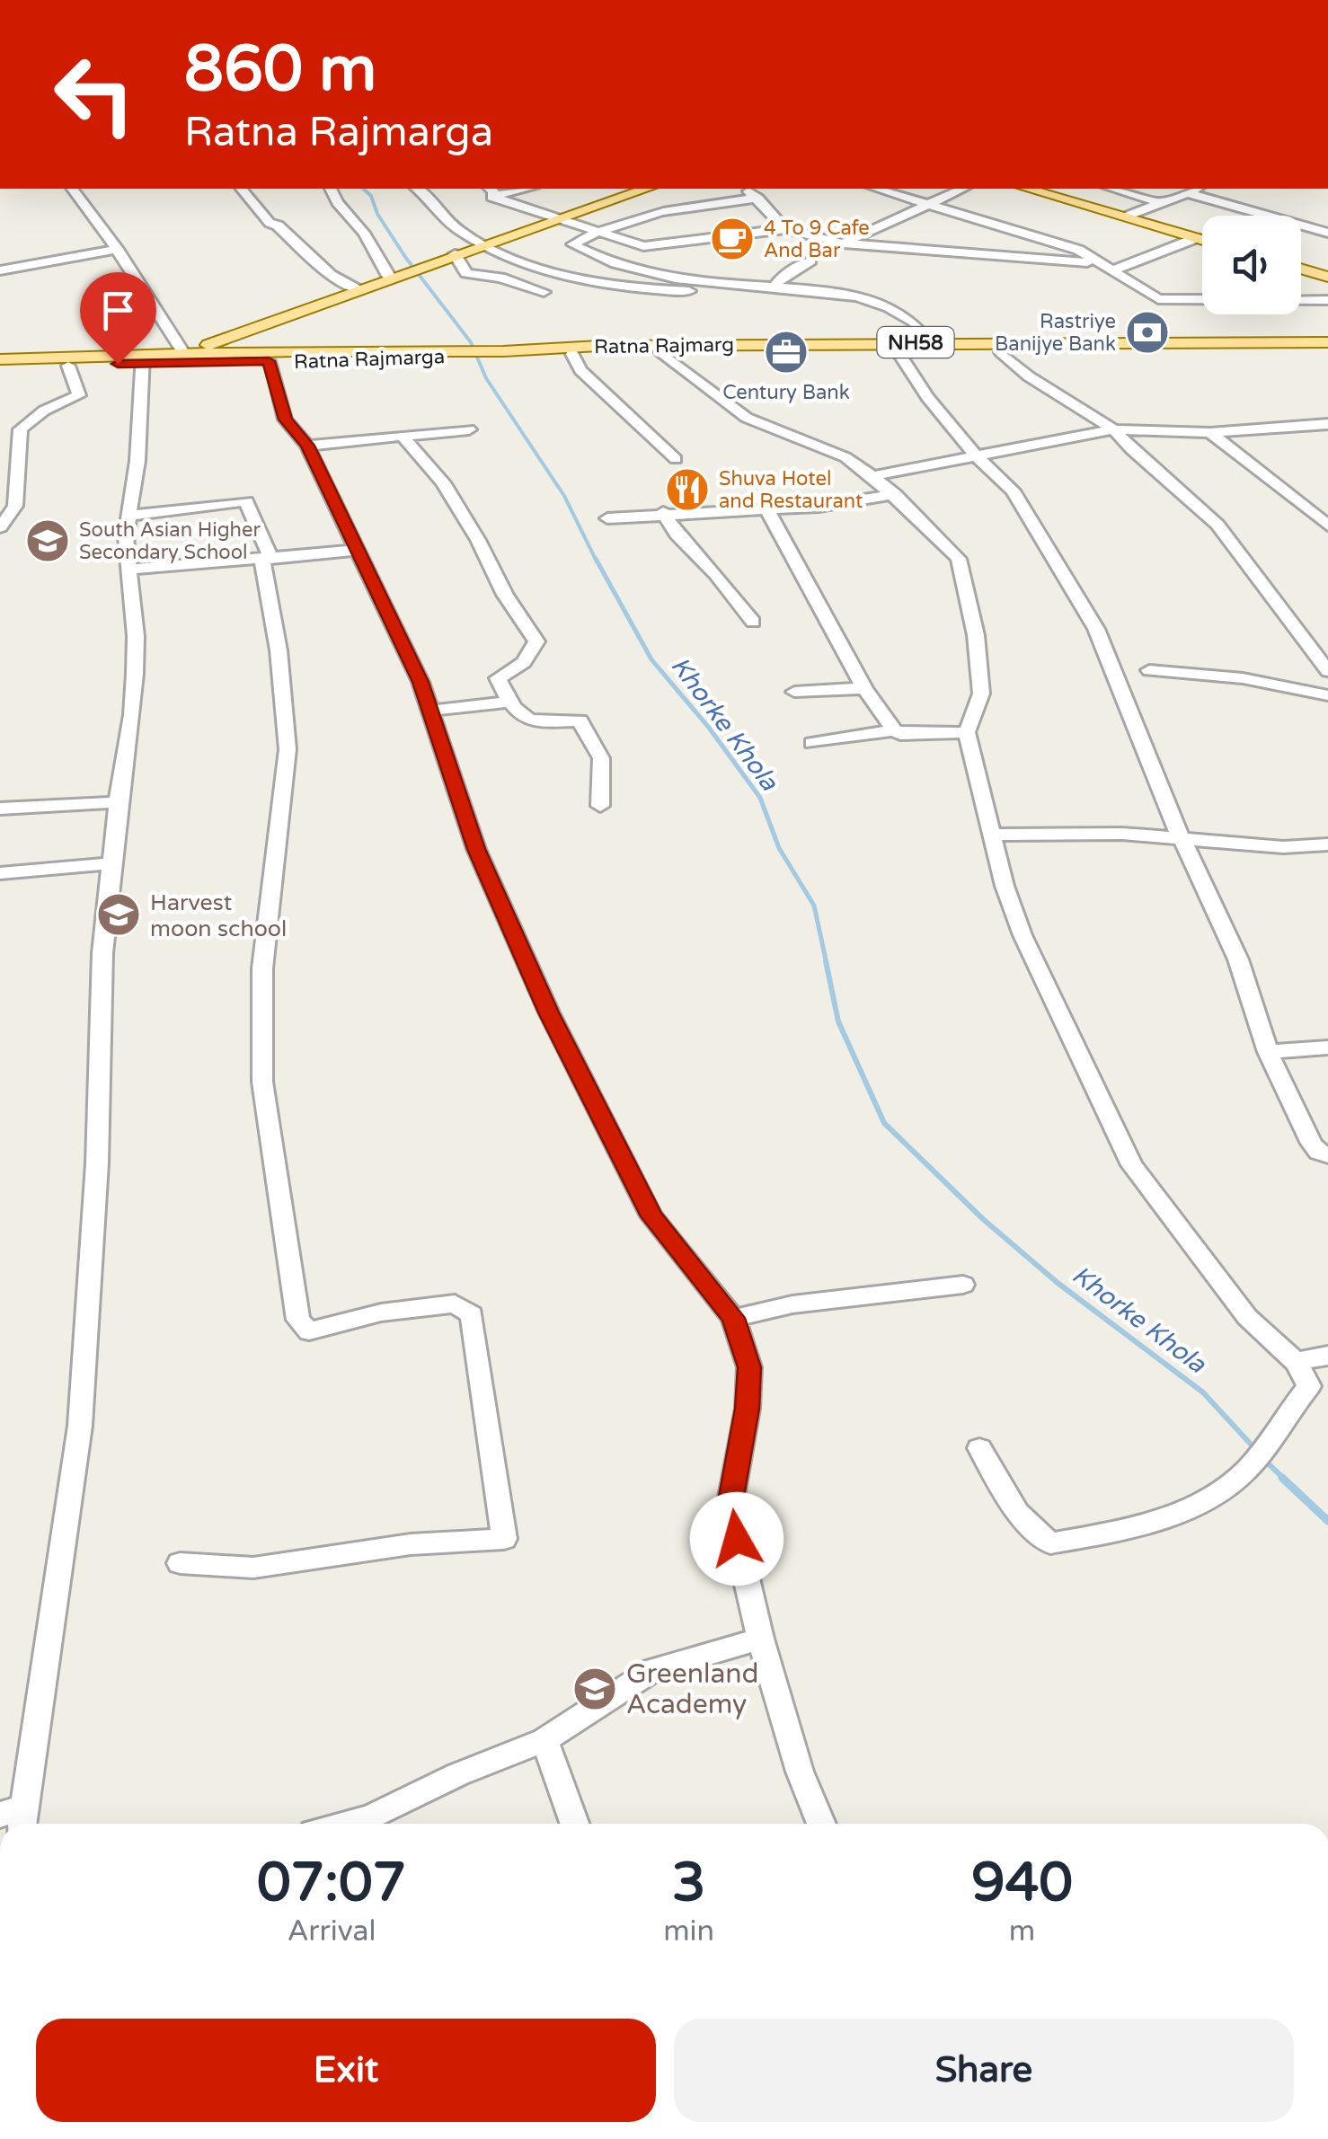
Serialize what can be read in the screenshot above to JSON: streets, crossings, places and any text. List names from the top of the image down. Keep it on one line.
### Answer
{"streets":{"main road":["NH58","Ratna Rajmarg","Ratna Rajmarga"]},"crossings":[["Ratna Rajmarg","Ratna Rajmarga"]],"water":["Khorke Khola"],"places":{"cafe":["4 To 9 Cafe And Bar"],"bank":["Rastriye Banijye Bank"],"office":["Century Bank"],"restaurant":["Shuva Hotel and Restaurant"],"school or university":["South Asian Higher Secondary School","Harvest moon school","Greenland Academy"]},"page":{"turn":["860 m","Ratna Rajmarga"],"eta":["07:07","Arrival","3","min","940","m"],"buttons":["Exit","Share"]}}
